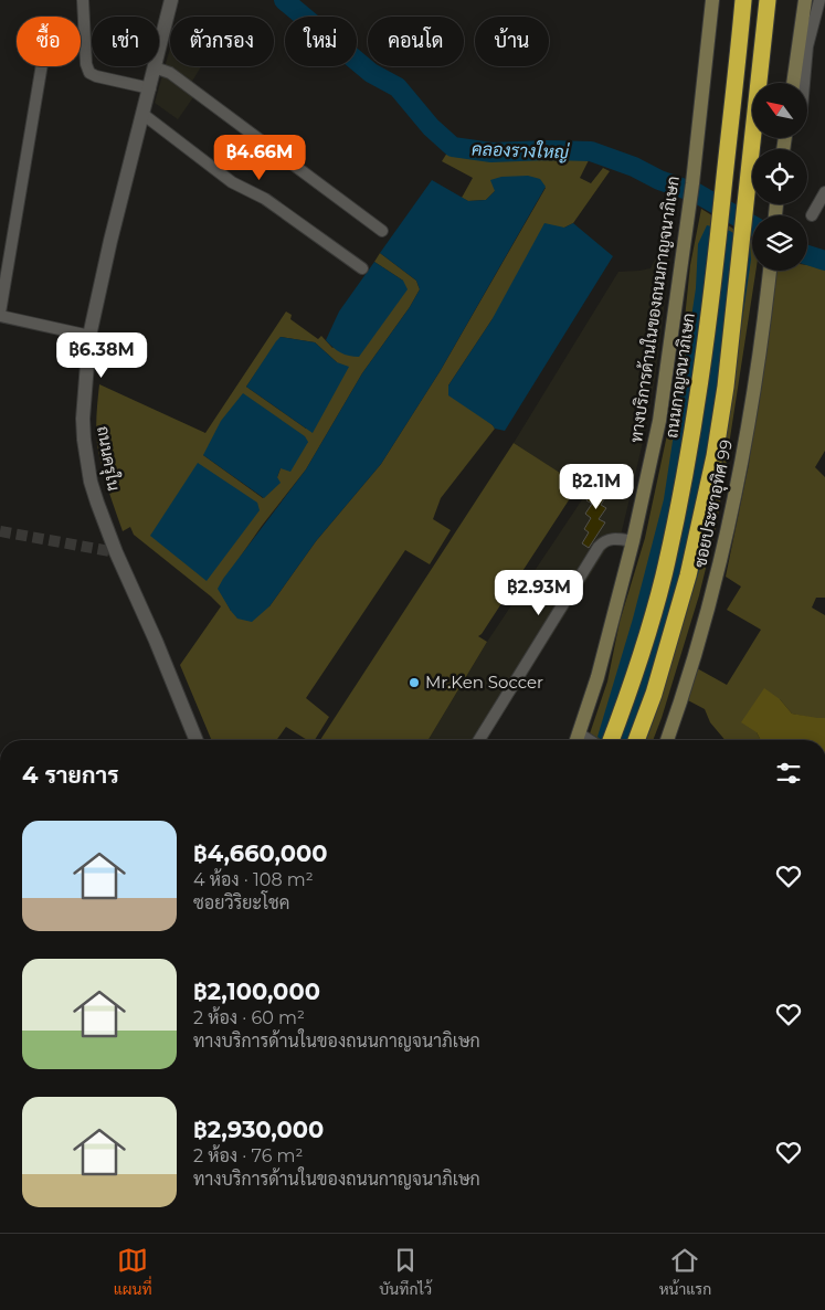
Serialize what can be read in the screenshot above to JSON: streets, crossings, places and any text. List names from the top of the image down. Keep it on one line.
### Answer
{"streets":{"highway":["ถนนกาญจนาภิเษก"],"main road":["ทางบริการด้านในของถนนกาญจนาภิเษก","ซอยประชาอุทิศ 99"],"street":["ถนนครุใน"]},"water":["คลองรางใหญ่"],"places":["Mr.Ken Soccer"],"north":"top left","page":{"chip":["ซื้อ","เช่า","ตัวกรอง","ใหม่","คอนโด","บ้าน"],"price":["฿4.66M","฿6.38M","฿2.1M","฿2.93M"],"heading":"4 รายการ","list":[{"name":"฿4,660,000","note":"4 ห้อง · 108 m² · ซอยวิริยะโชค"},{"name":"฿2,100,000","note":"2 ห้อง · 60 m² · ทางบริการด้านในของถนนกาญจนาภิเษก"},{"name":"฿2,930,000","note":"2 ห้อง · 76 m² · ทางบริการด้านในของถนนกาญจนาภิเษก"}],"tabs":["แผนที่","บันทึกไว้","หน้าแรก"]}}
